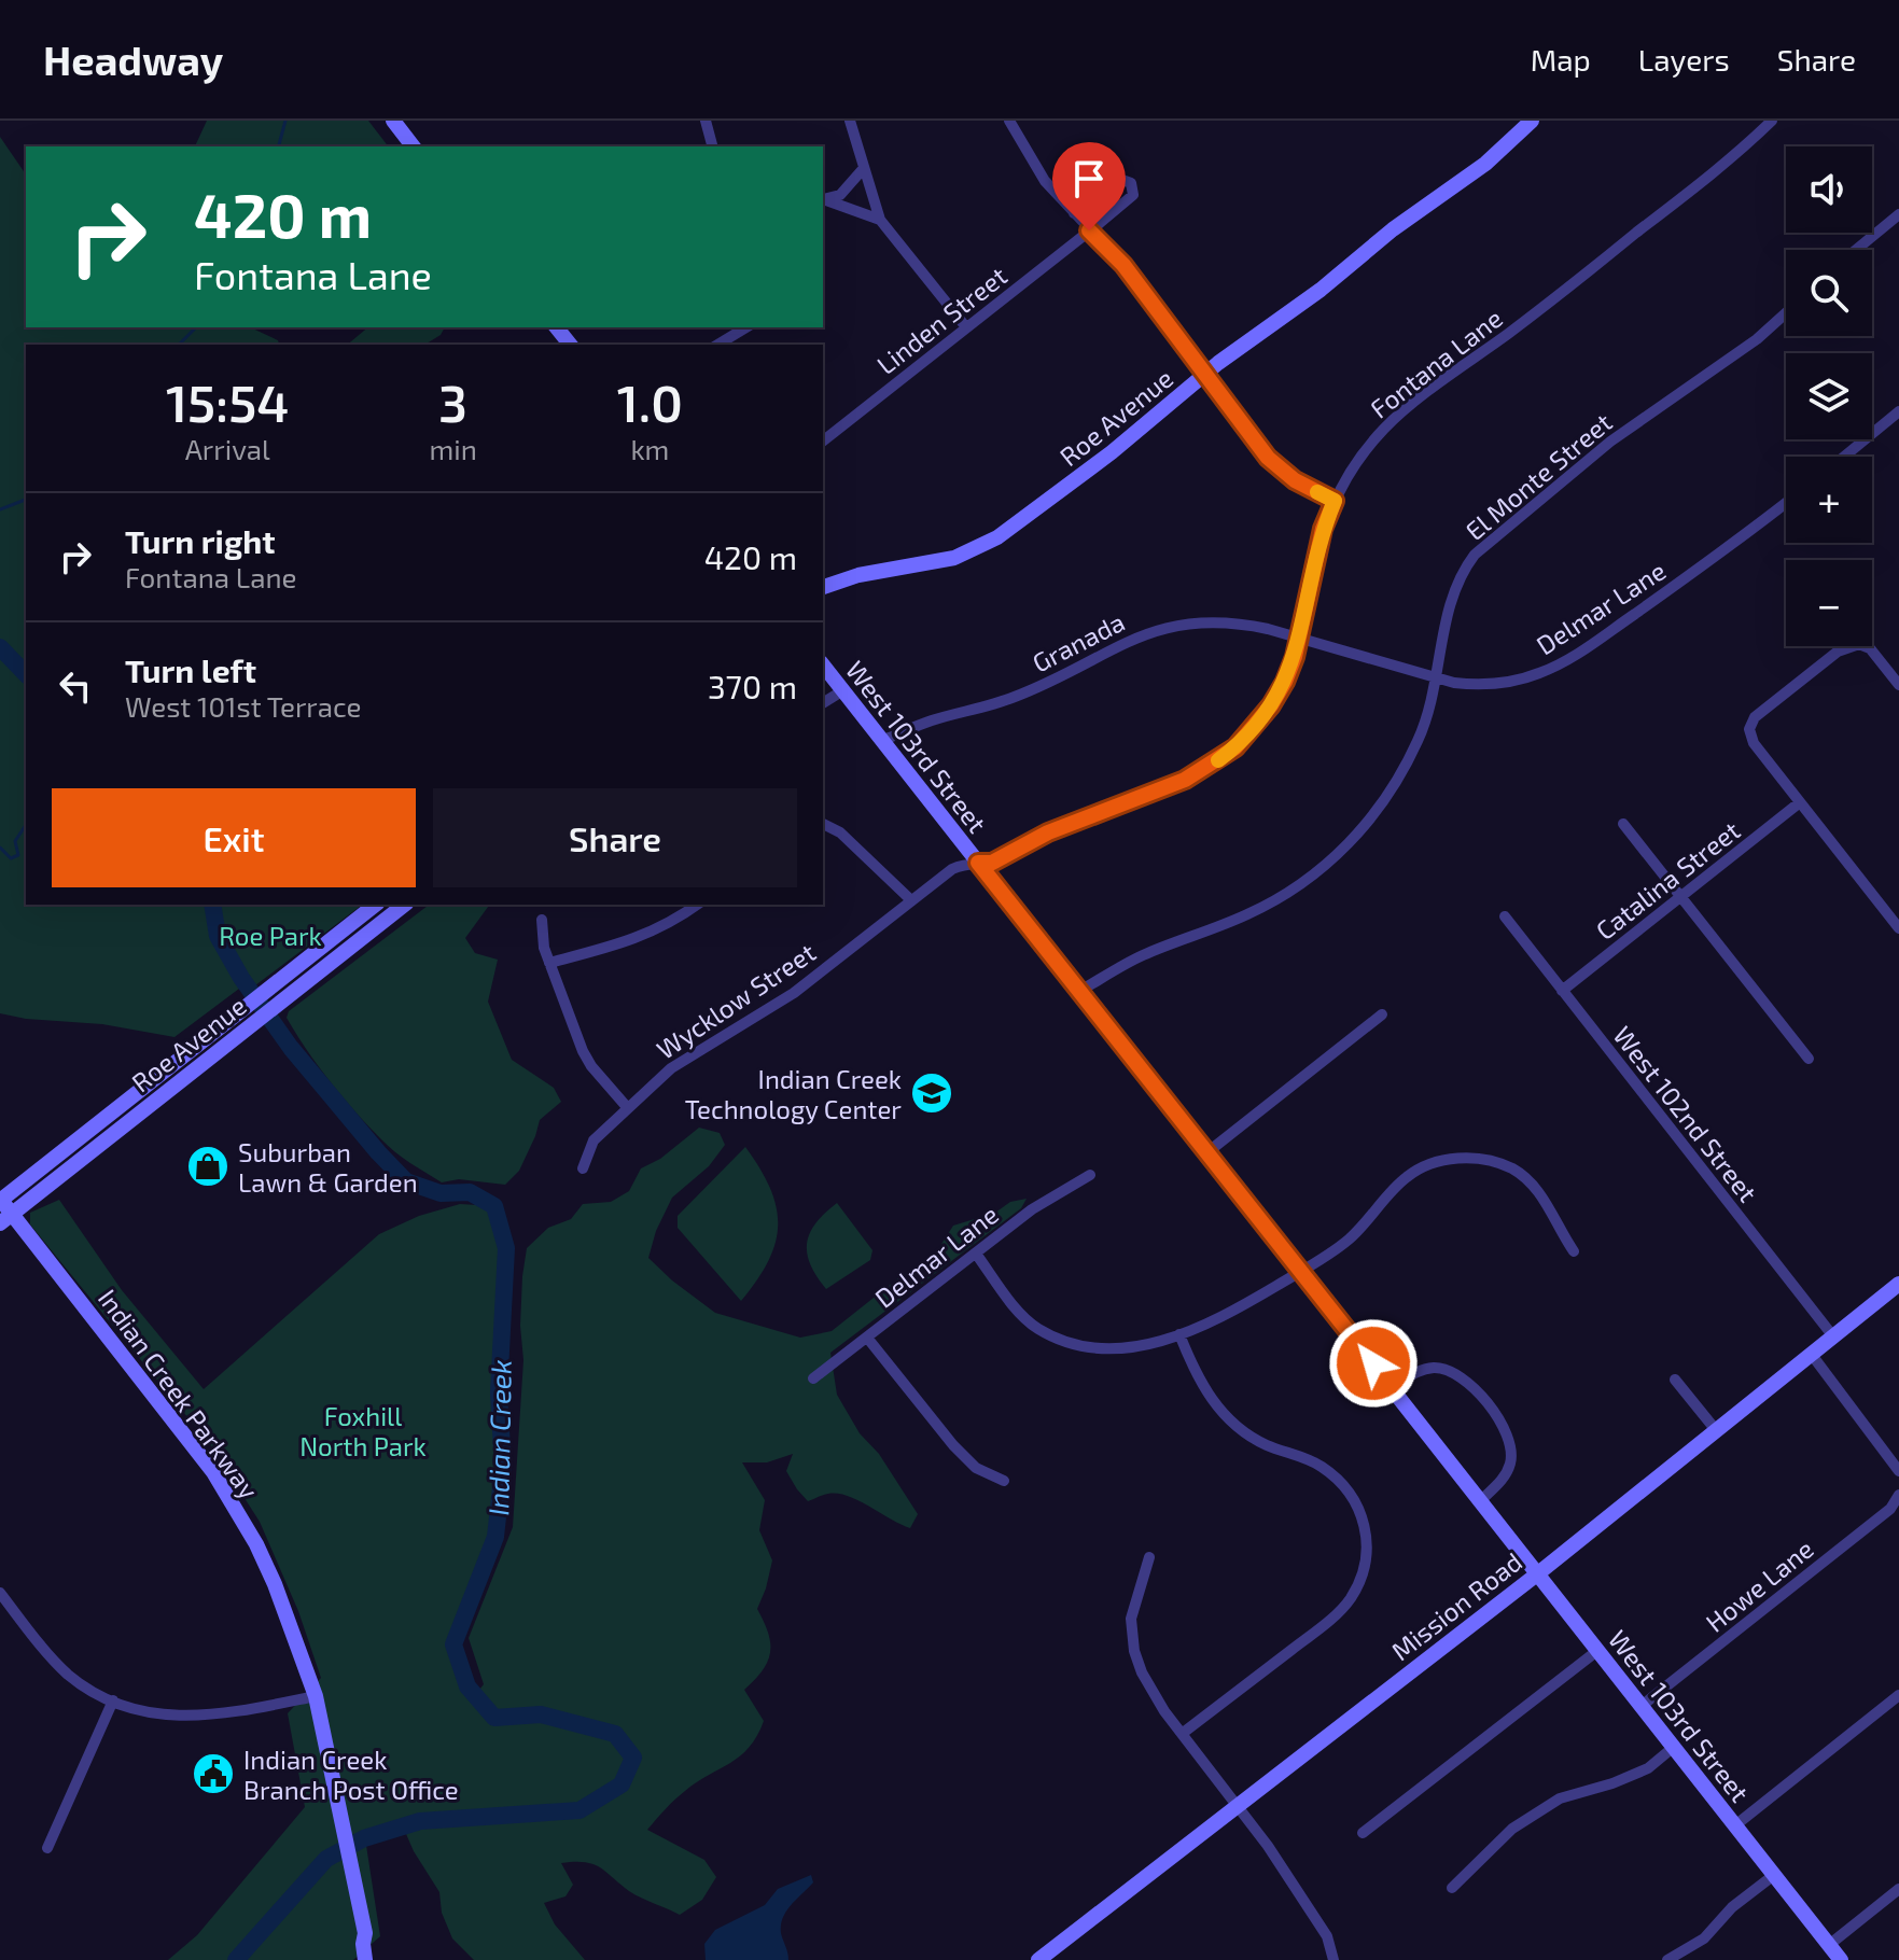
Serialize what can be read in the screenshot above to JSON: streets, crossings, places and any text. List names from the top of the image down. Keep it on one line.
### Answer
{"streets":{"main road":["Roe Avenue","West 103rd Street","Indian Creek Parkway","Mission Road"],"street":["Linden Street","Fontana Lane","El Monte Street","Delmar Lane","Granada","Catalina Street","Wycklow Street","West 102nd Street","Howe Lane"]},"crossings":[["Fontana Lane","Delmar Lane"],["Fontana Lane","Granada"],["Fontana Lane","West 103rd Street"],["Fontana Lane","Wycklow Street"],["Roe Avenue","Indian Creek Parkway"],["El Monte Street","Delmar Lane"],["El Monte Street","West 103rd Street"],["Delmar Lane","Granada"],["Granada","West 103rd Street"],["West 103rd Street","Wycklow Street"],["West 103rd Street","Howe Lane"],["West 103rd Street","Mission Road"],["Catalina Street","West 102nd Street"],["West 102nd Street","Mission Road"]],"water":["Indian Creek"],"parks":["Roe Park","Foxhill North Park"],"places":{"school or university":["Indian Creek Technology Center"],"shop":["Suburban Lawn & Garden"],"public building":["Indian Creek Branch Post Office"]},"page":{"header":"Headway","nav":["Map","Layers","Share"],"map_buttons":["+","−"],"turn":["420 m","Fontana Lane"],"eta":["15:54","Arrival","3","min","1.0","km"],"list":[{"name":"Turn right","note":"Fontana Lane","value":"420 m"},{"name":"Turn left","note":"West 101st Terrace","value":"370 m"}],"buttons":["Exit","Share"]}}
